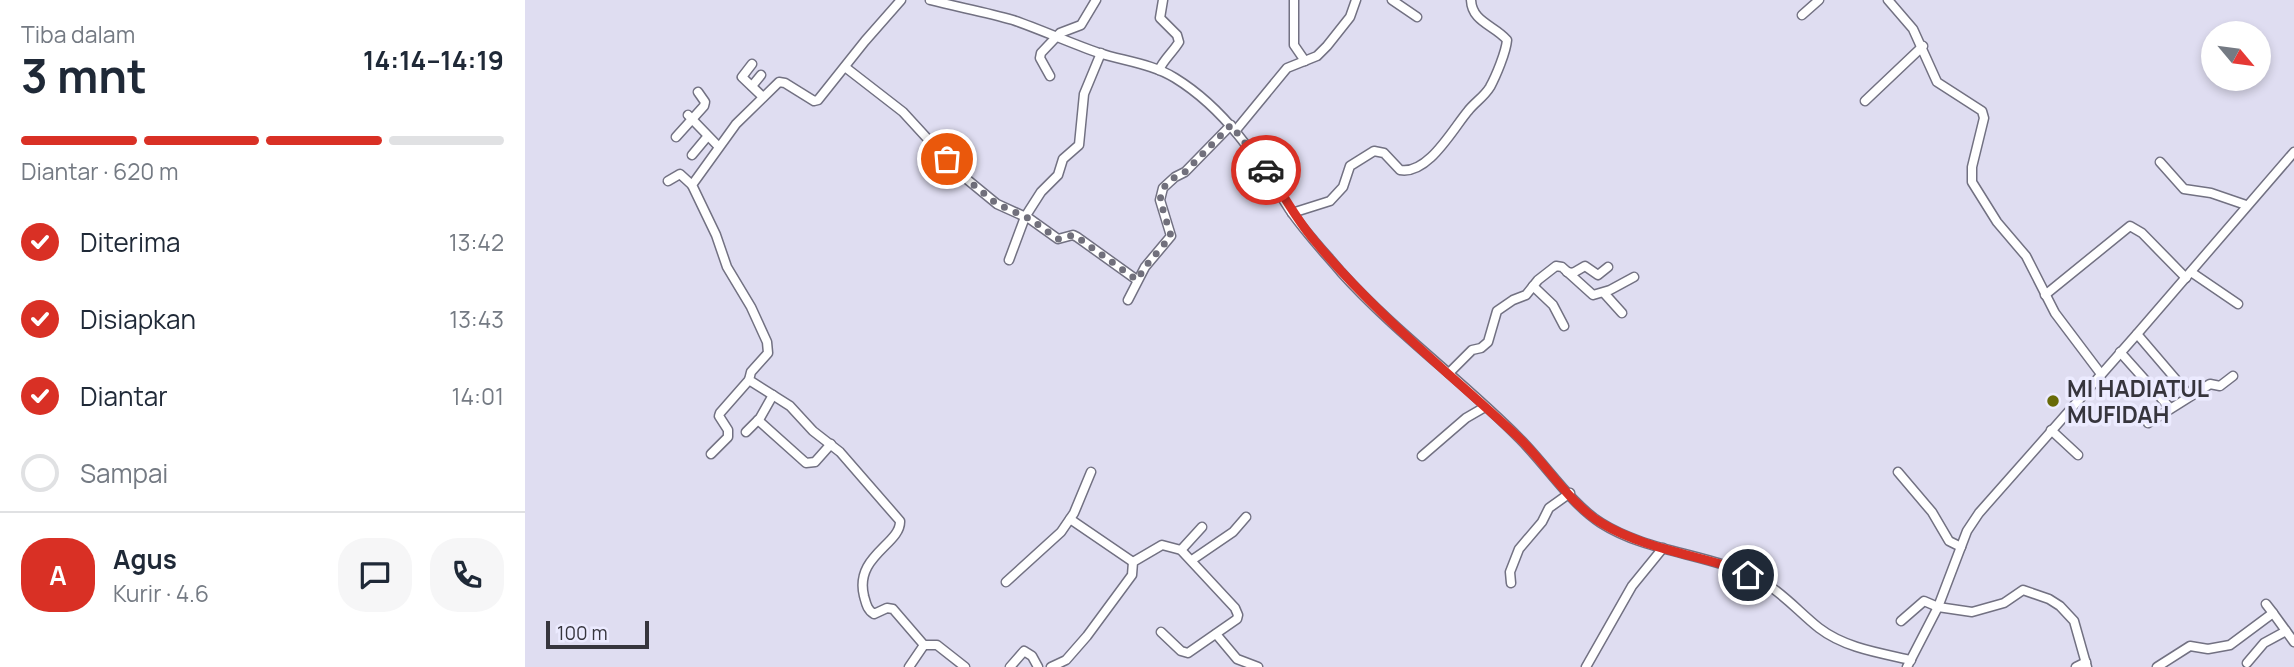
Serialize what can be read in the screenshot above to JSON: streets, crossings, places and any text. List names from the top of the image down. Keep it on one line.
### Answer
{"places":["MI HADIATUL MUFIDAH"],"scale_bar":"100 m","north":"bottom right","page":{"heading":["3 mnt","Tiba dalam","14:14–14:19"],"panel":["Agus","Kurir · 4.6"],"bar":"Diantar · 620 m","list":[["Diterima","13:42"],["Disiapkan","13:43"],["Diantar","14:01"],"Sampai"],"round":"A","scale":"100 m"}}
